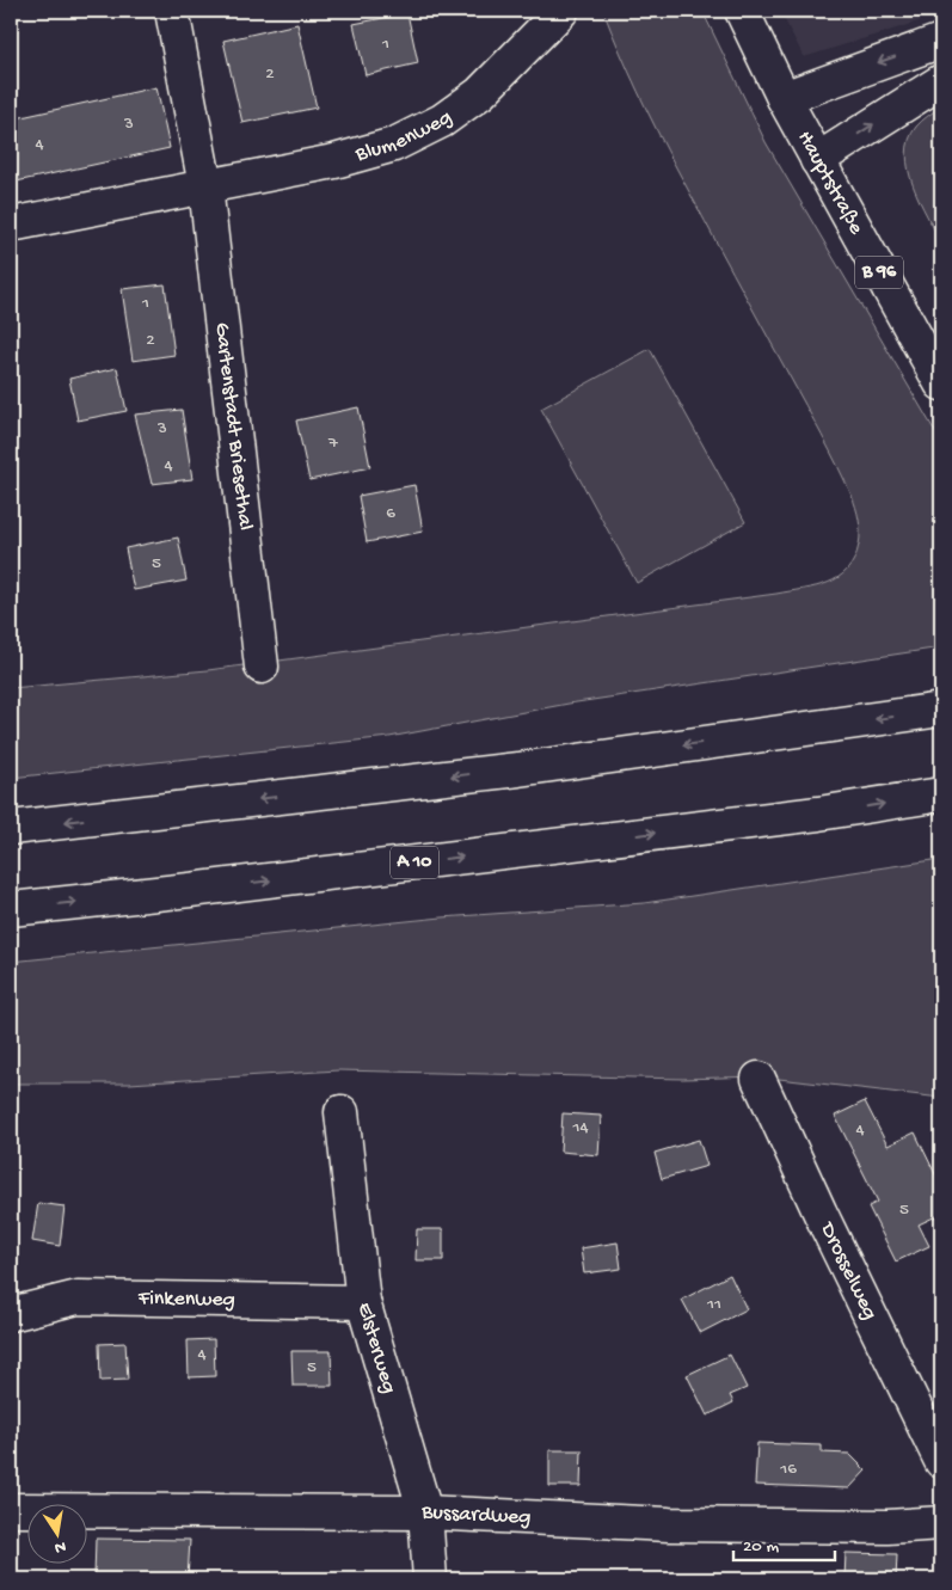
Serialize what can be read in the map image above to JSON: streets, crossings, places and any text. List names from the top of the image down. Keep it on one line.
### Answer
{"streets":{"main road":["Blumenweg","Hauptstraße","B 96","Gartenstadt Briesethal","A 10","Drosselweg","Finkenweg","Elsterweg","Bussardweg"]},"crossings":[["Blumenweg","Gartenstadt Briesethal"],["Finkenweg","Elsterweg"],["Elsterweg","Bussardweg"]],"house_numbers":["1","2","3","4","1","2","3","7","4","6","5","14","4","5","11","4","5","16"],"scale_bar":"20 m","north":"bottom"}
